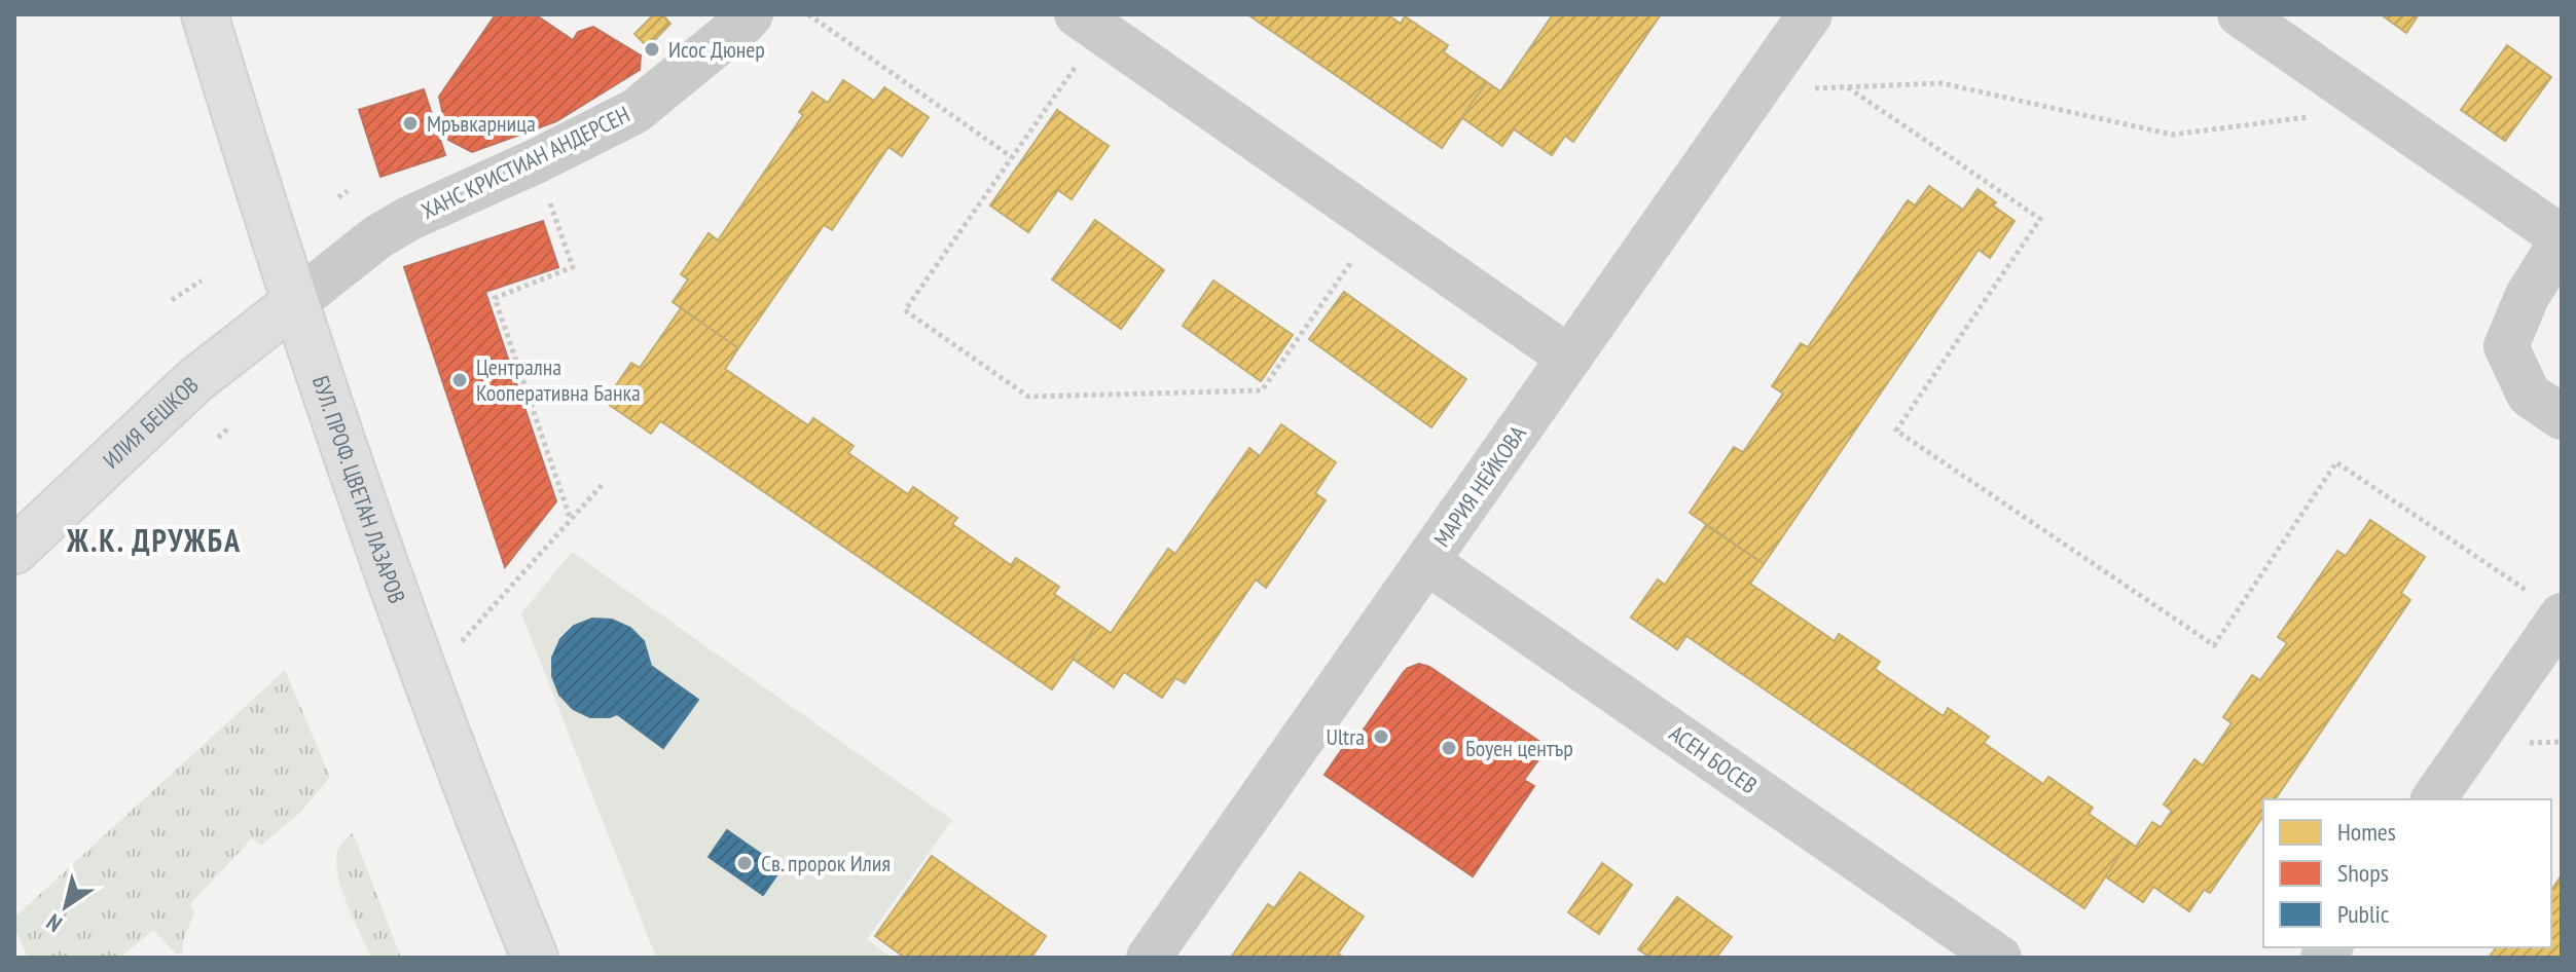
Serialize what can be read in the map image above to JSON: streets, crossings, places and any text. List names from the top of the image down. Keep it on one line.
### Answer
{"streets":{"main road":["ИЛИЯ БЕШКОВ","БУЛ. ПРОФ. ЦВЕТАН ЛАЗАРОВ"],"street":["ХАНС КРИСТИАН АНДЕРСЕН","МАРИЯ НЕЙКОВА","АСЕН БОСЕВ"]},"crossings":[["ХАНС КРИСТИАН АНДЕРСЕН","ИЛИЯ БЕШКОВ"],["ХАНС КРИСТИАН АНДЕРСЕН","БУЛ. ПРОФ. ЦВЕТАН ЛАЗАРОВ"],["ИЛИЯ БЕШКОВ","БУЛ. ПРОФ. ЦВЕТАН ЛАЗАРОВ"],["МАРИЯ НЕЙКОВА","АСЕН БОСЕВ"]],"districts":["Ж.К. ДРУЖБА"],"places":["Исос Дюнер","Мръвкарница","Централна Кооперативна Банка","Ultra","Боуен център","Св. пророк Илия"],"legend":["Homes","Shops","Public"],"north":"bottom left"}
